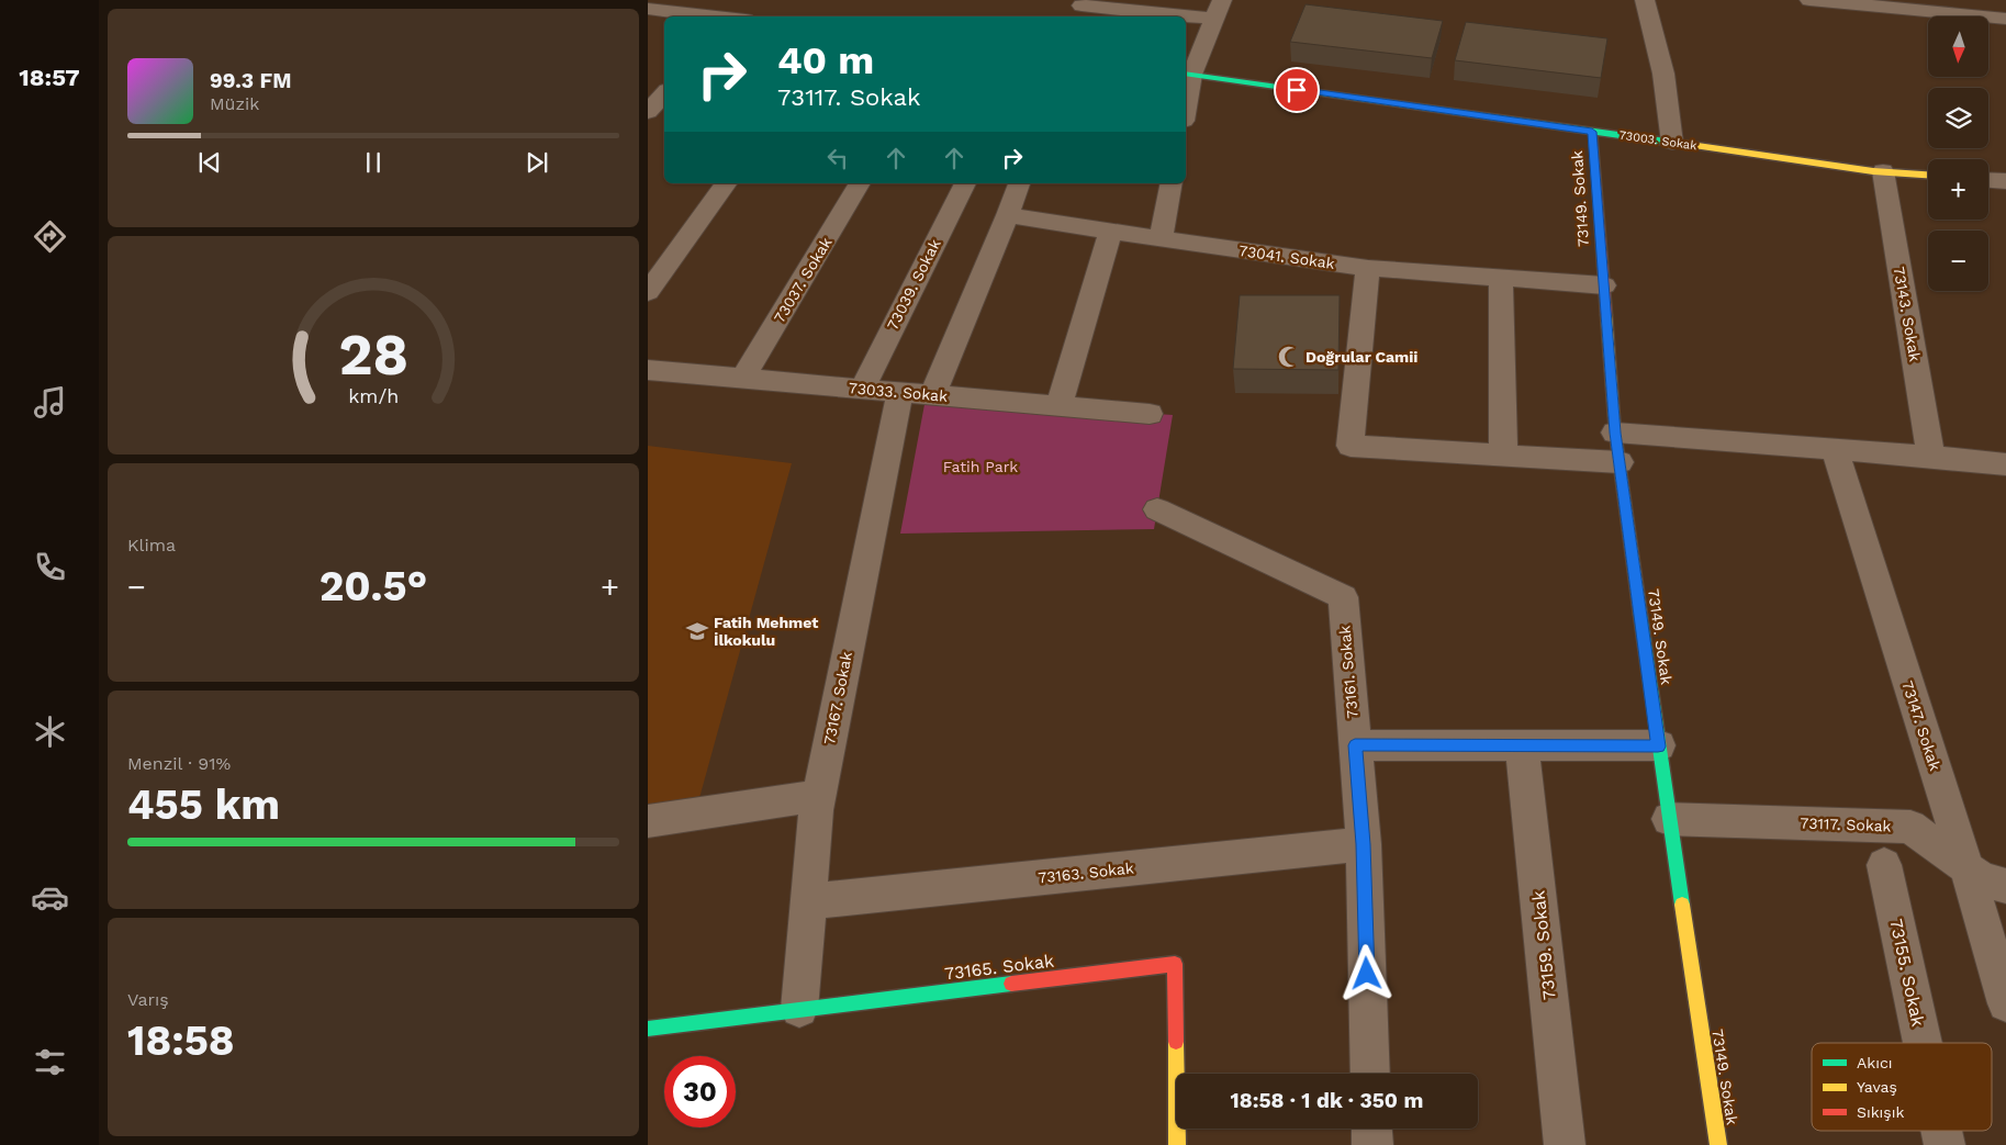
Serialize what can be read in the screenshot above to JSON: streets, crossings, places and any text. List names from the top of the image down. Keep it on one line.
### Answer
{"streets":{"street":["73003. Sokak","73149. Sokak","73041. Sokak","73037. Sokak","73039. Sokak","73143. Sokak","73033. Sokak","73161. Sokak","73167. Sokak","73147. Sokak","73117. Sokak","73163. Sokak","73159. Sokak","73165. Sokak","73155. Sokak"]},"crossings":[["73003. Sokak","73149. Sokak"],["73003. Sokak","73143. Sokak"],["73149. Sokak","73041. Sokak"],["73149. Sokak","73117. Sokak"],["73037. Sokak","73033. Sokak"],["73039. Sokak","73033. Sokak"],["73033. Sokak","73167. Sokak"],["73161. Sokak","73163. Sokak"],["73167. Sokak","73163. Sokak"],["73167. Sokak","73165. Sokak"],["73147. Sokak","73117. Sokak"]],"parks":["Fatih Park"],"places":{"mosque":["Doğrular Camii"],"school or university":["Fatih Mehmet İlkokulu"]},"legend":["Akıcı","Yavaş","Sıkışık"],"north":"bottom","page":{"tabs":"18:57","map_buttons":["+","−"],"turn":["40 m","73117. Sokak"],"song":["99.3 FM","Müzik"],"tile":["Klima",["Menzil · 91%","455 km"],["Varış","18:58"]],"heat":["−","20.5°","+"],"limit":"30","trip":"18:58 · 1 dk · 350 m","gauge":["28","km/h"]}}
